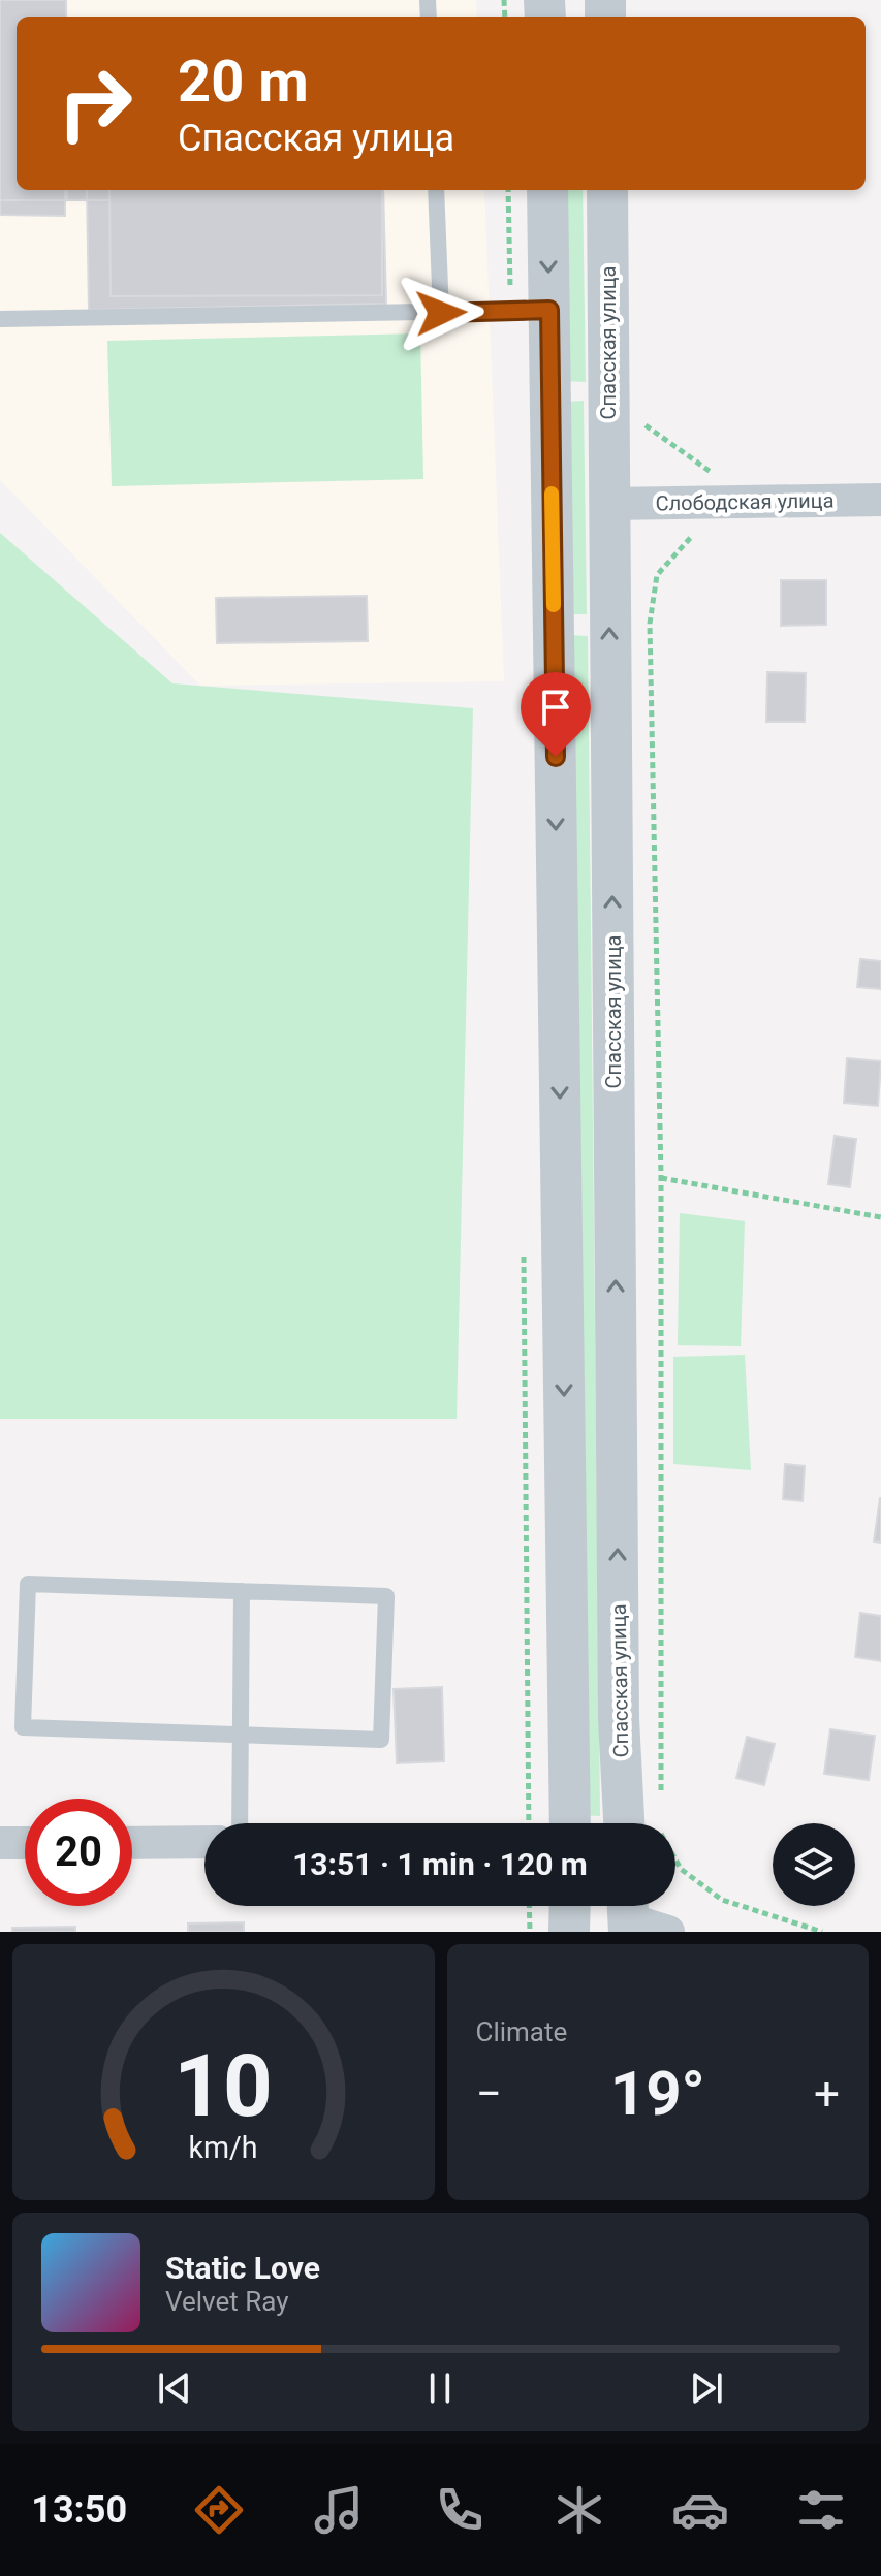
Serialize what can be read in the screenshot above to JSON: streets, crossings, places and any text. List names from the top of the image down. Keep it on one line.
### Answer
{"streets":{"street":["Спасская улица","Слободская улица"]},"crossings":[["Спасская улица","Слободская улица"]],"page":{"turn":["20 m","Спасская улица"],"limit":"20","trip":"13:51 · 1 min · 120 m","tile":"Climate","heat":["−","19°","+"],"song":["Static Love","Velvet Ray"],"tabs":"13:50","gauge":["10","km/h"]}}
